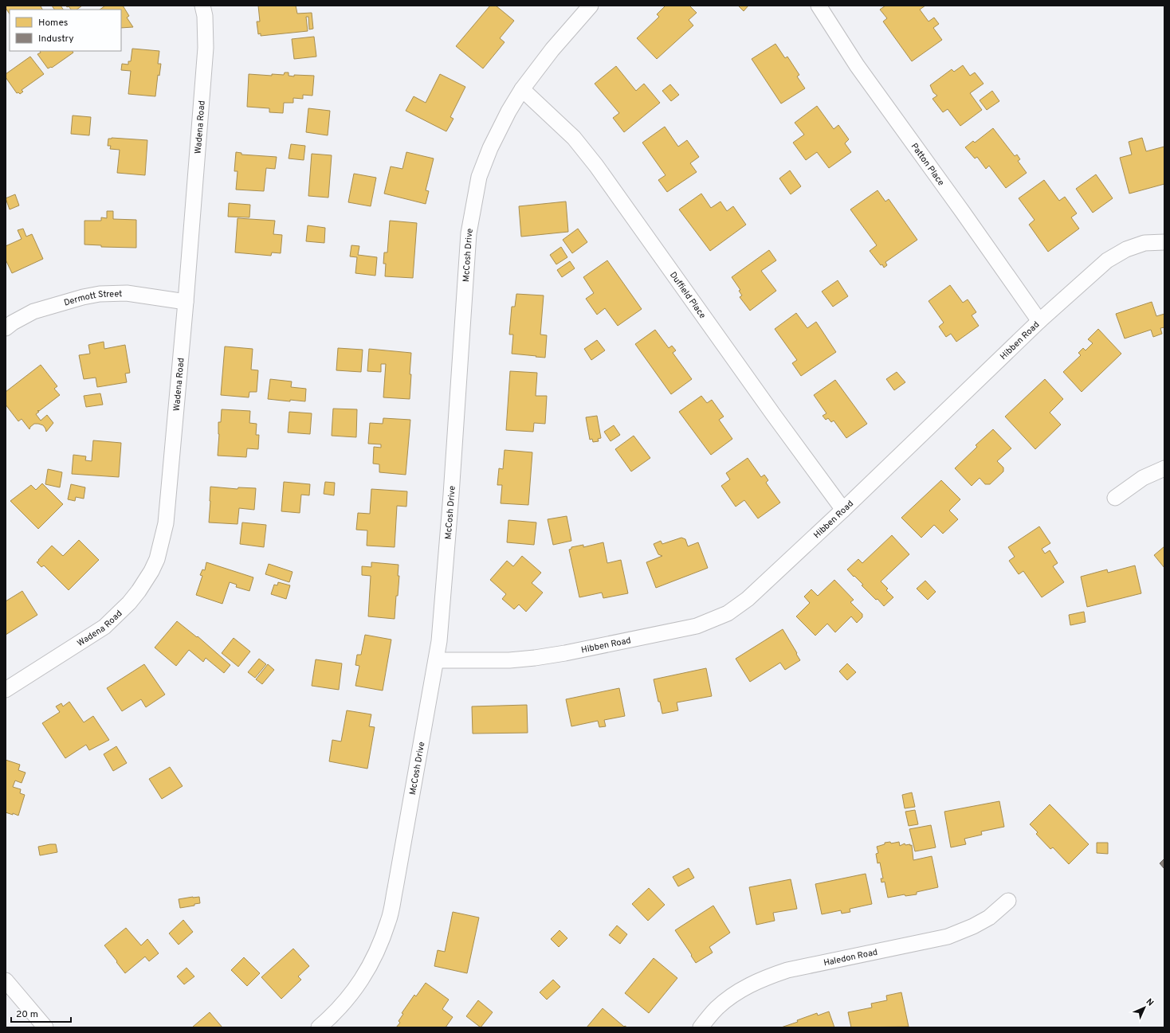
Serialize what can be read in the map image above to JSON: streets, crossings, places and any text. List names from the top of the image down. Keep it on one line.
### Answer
{"streets":{"street":["Wadena Road","Patton Place","McCosh Drive","Duffield Place","Dermott Street","Hibben Road","Haledon Road"]},"crossings":[["Wadena Road","Dermott Street"],["Patton Place","Hibben Road"],["McCosh Drive","Duffield Place"],["McCosh Drive","Hibben Road"],["Duffield Place","Hibben Road"]],"legend":["Homes","Industry"],"scale_bar":"20 m","north":"top right"}
